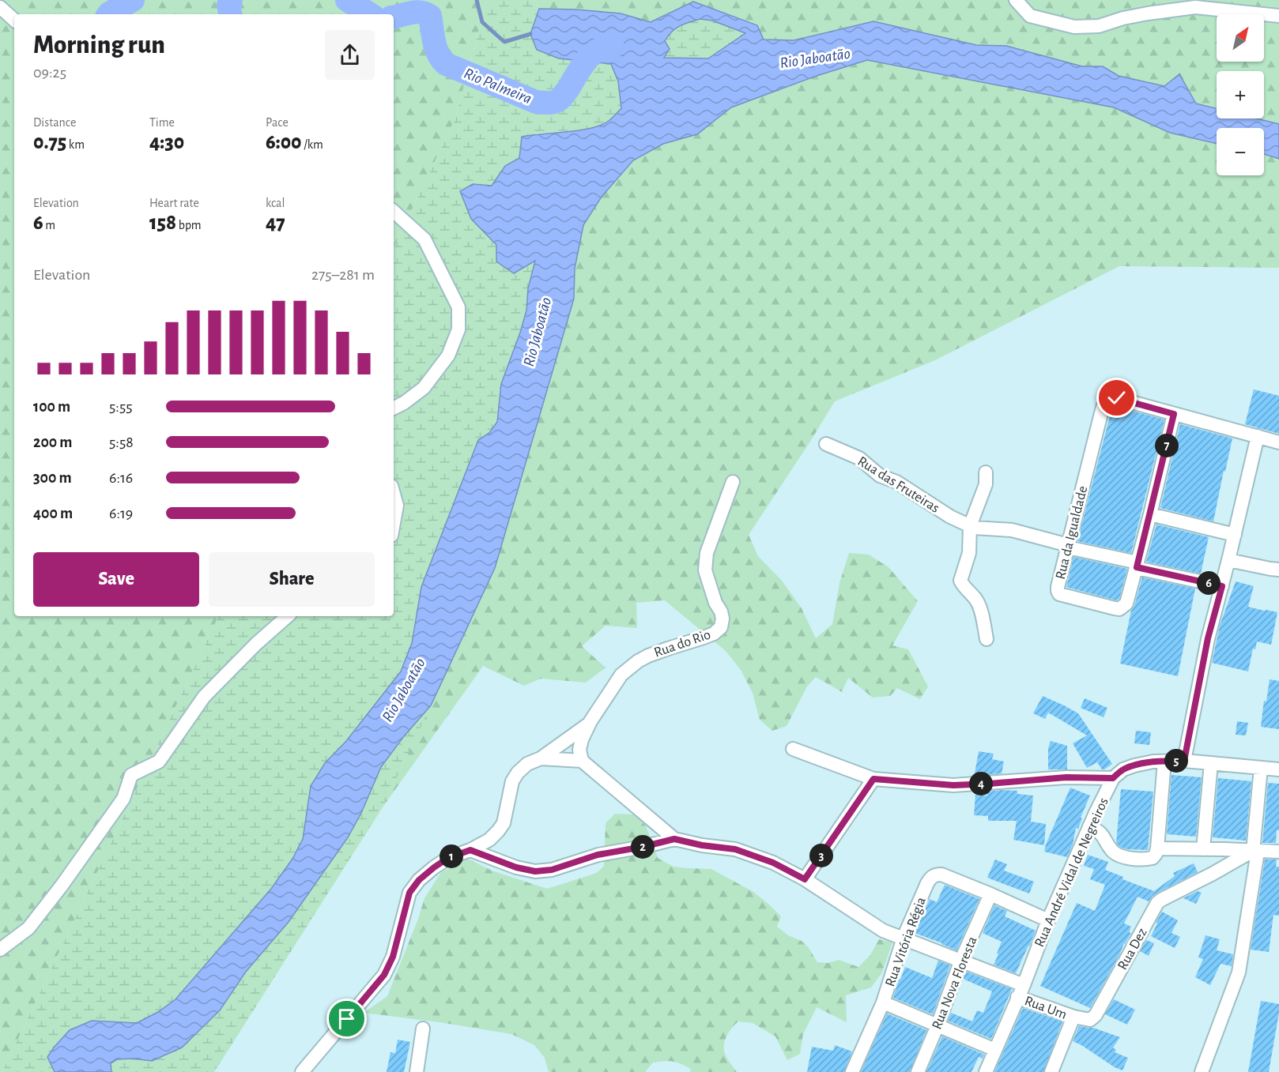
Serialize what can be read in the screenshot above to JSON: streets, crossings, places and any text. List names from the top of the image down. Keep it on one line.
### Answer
{"streets":{"street":["Rua das Fruteiras","Rua da Igualdade","Rua do Rio","Rua André Vidal de Negreiros","Rua Vitória Régia","Rua Dez","Rua Nova Floresta","Rua Um"]},"crossings":[["Rua das Fruteiras","Rua da Igualdade"],["Rua André Vidal de Negreiros","Rua Vitória Régia"],["Rua André Vidal de Negreiros","Rua Um"],["Rua Vitória Régia","Rua Nova Floresta"],["Rua Vitória Régia","Rua Um"],["Rua Dez","Rua Um"],["Rua Nova Floresta","Rua Um"]],"water":["Rio Jaboatão","Rio Palmeira"],"north":"top right","page":{"map_buttons":["+","−"],"heading":["Morning run","09:25"],"stats":[["Distance","0.75 km"],["Time","4:30"],["Pace","6:00 /km"],["Elevation","6 m"],["Heart rate","158 bpm"],["kcal","47"]],"chart":["Elevation","275–281 m"],"list":[{"name":"100 m","note":"5:55"},{"name":"200 m","note":"5:58"},{"name":"300 m","note":"6:16"},{"name":"400 m","note":"6:19"}],"pins":["7","6","5","4","2","3","1"],"buttons":["Save","Share"]}}
